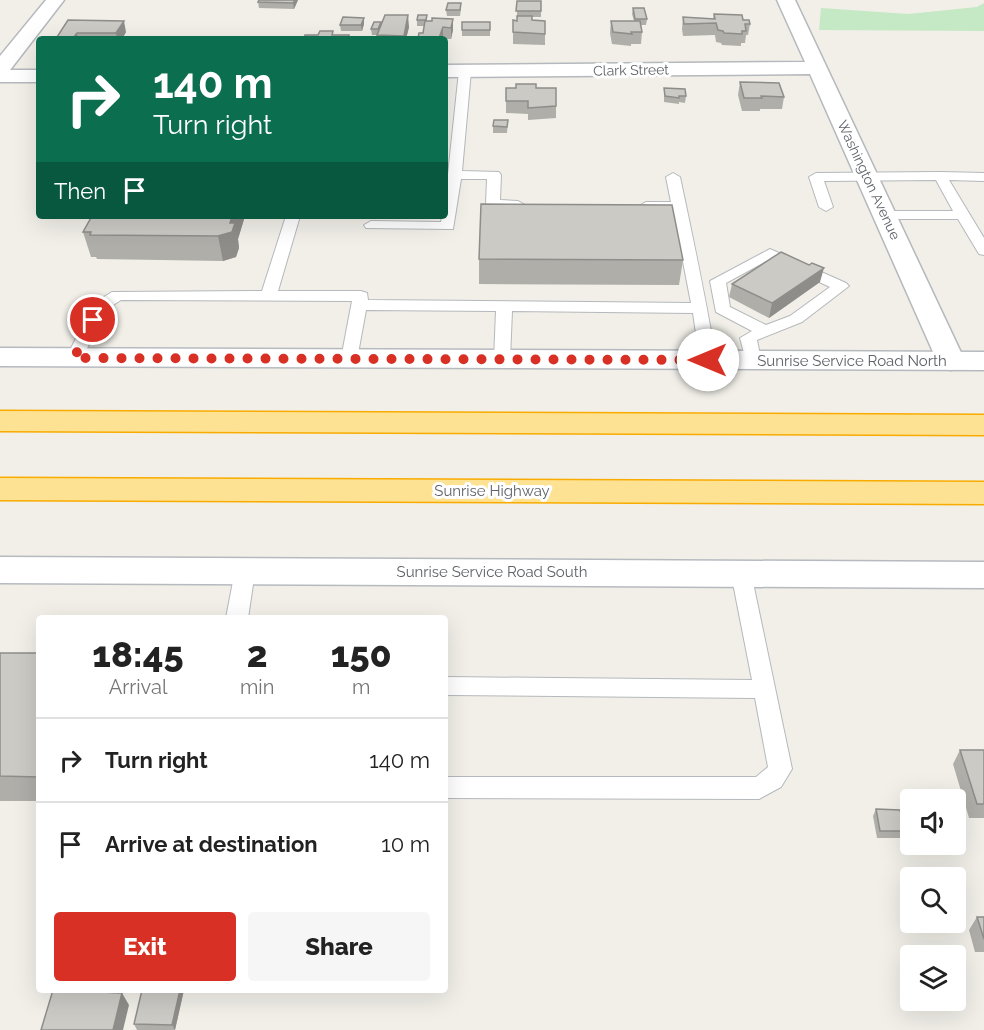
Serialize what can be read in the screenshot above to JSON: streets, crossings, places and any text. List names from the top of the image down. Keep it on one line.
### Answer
{"streets":{"highway":["Sunrise Highway"],"main road":["Clark Street","Washington Avenue","Sunrise Service Road North","Sunrise Service Road South"]},"crossings":[["Clark Street","Washington Avenue"],["Washington Avenue","Sunrise Service Road North"]],"page":{"turn":["140 m","Turn right"],"then":"Then","eta":["18:45","Arrival","2","min","150","m"],"list":[{"name":"Turn right","value":"140 m"},{"name":"Arrive at destination","value":"10 m"}],"buttons":["Exit","Share"]}}
